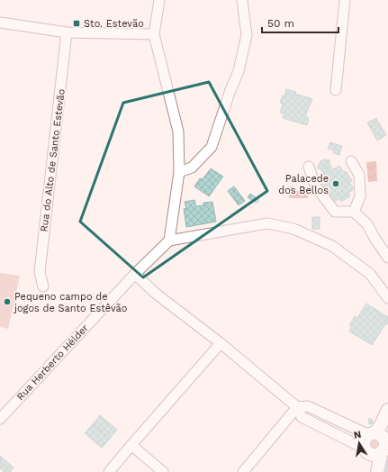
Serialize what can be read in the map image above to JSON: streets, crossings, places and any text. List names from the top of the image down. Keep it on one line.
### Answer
{"streets":{"street":["Rua do Alto de Santo Estevão","Rua Herberto Hélder"]},"places":{"transit":["Sto. Estevão"],"other":["Palacede dos Bellos","Pequeno campo de jogos de Santo Estêvão"]},"scale_bar":"50 m","north":"top"}
